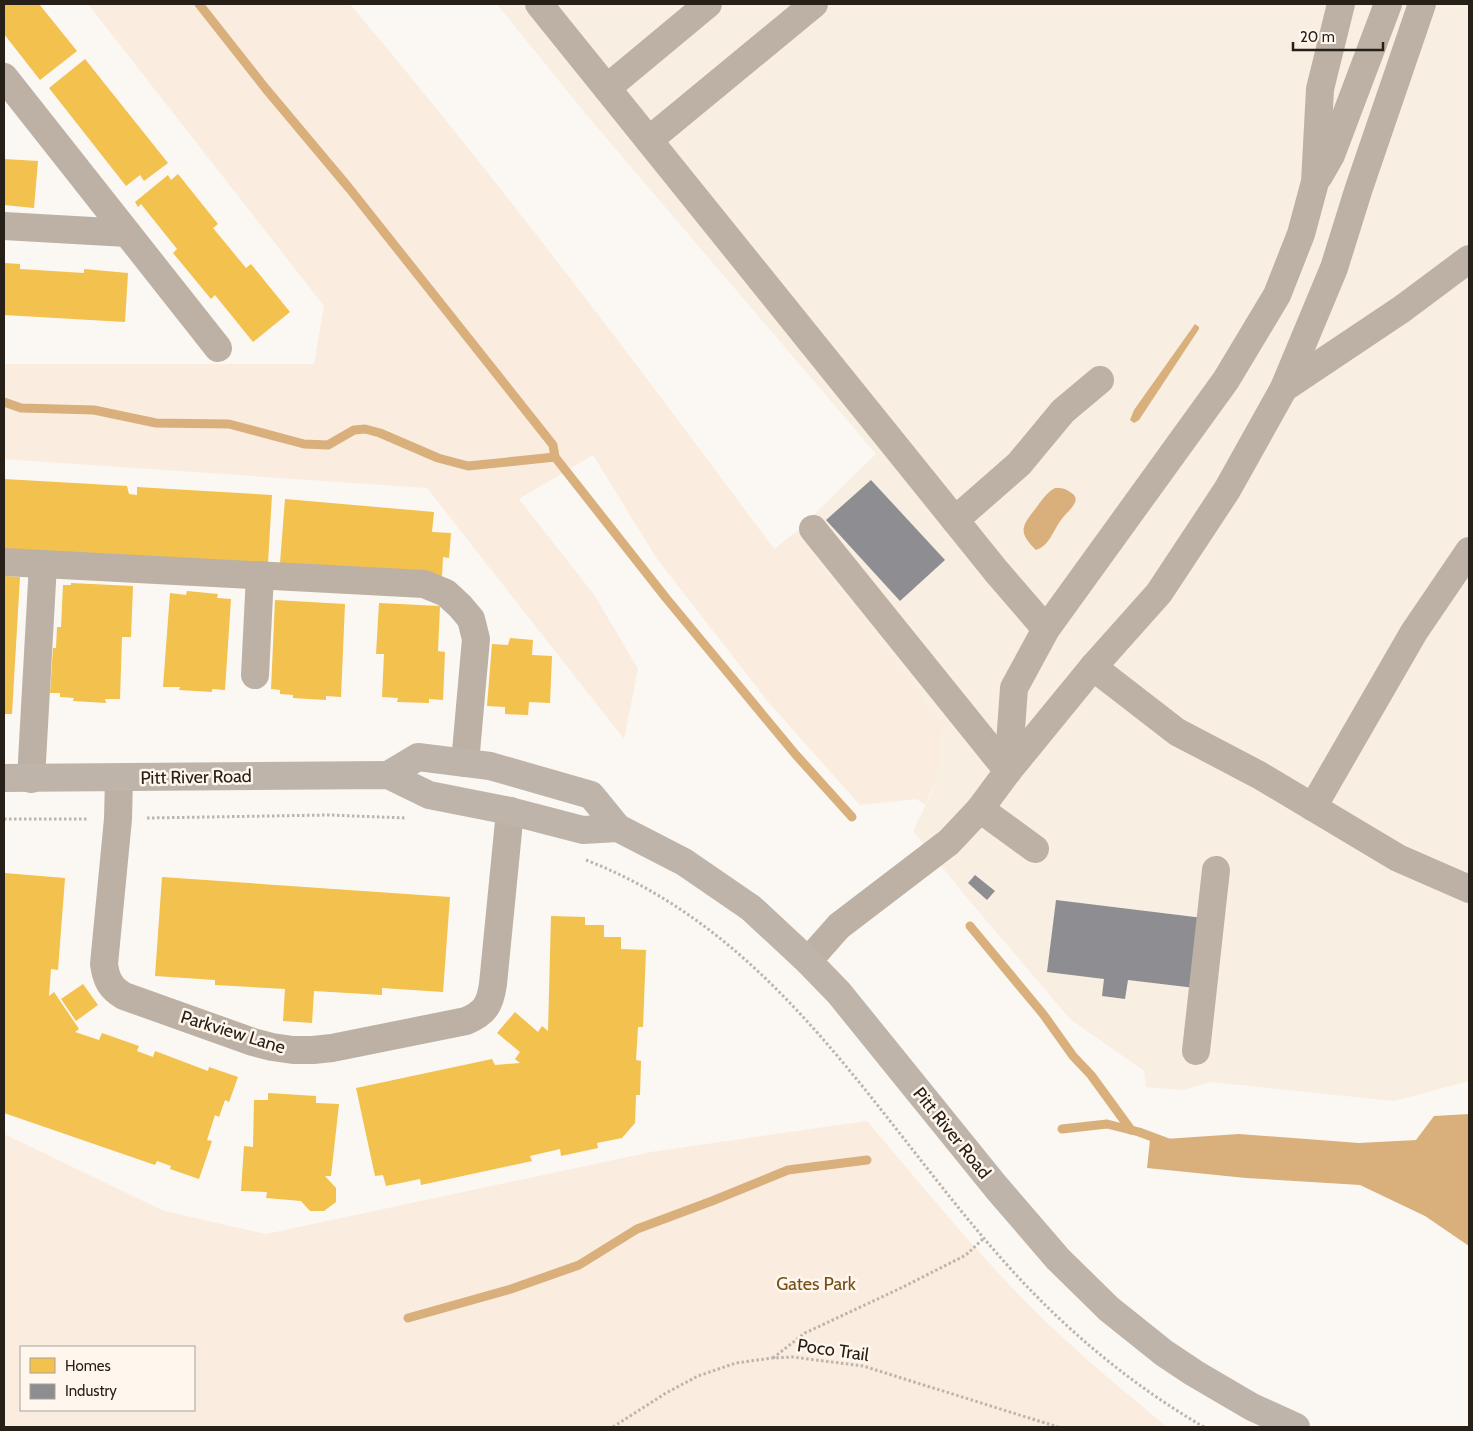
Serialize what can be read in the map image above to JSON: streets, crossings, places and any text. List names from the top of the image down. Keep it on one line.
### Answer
{"streets":{"main road":["Pitt River Road"],"lane":["Parkview Lane"],"path":["Poco Trail"]},"crossings":[["Pitt River Road","Parkview Lane"]],"parks":["Gates Park"],"legend":["Homes","Industry"],"scale_bar":"20 m"}
